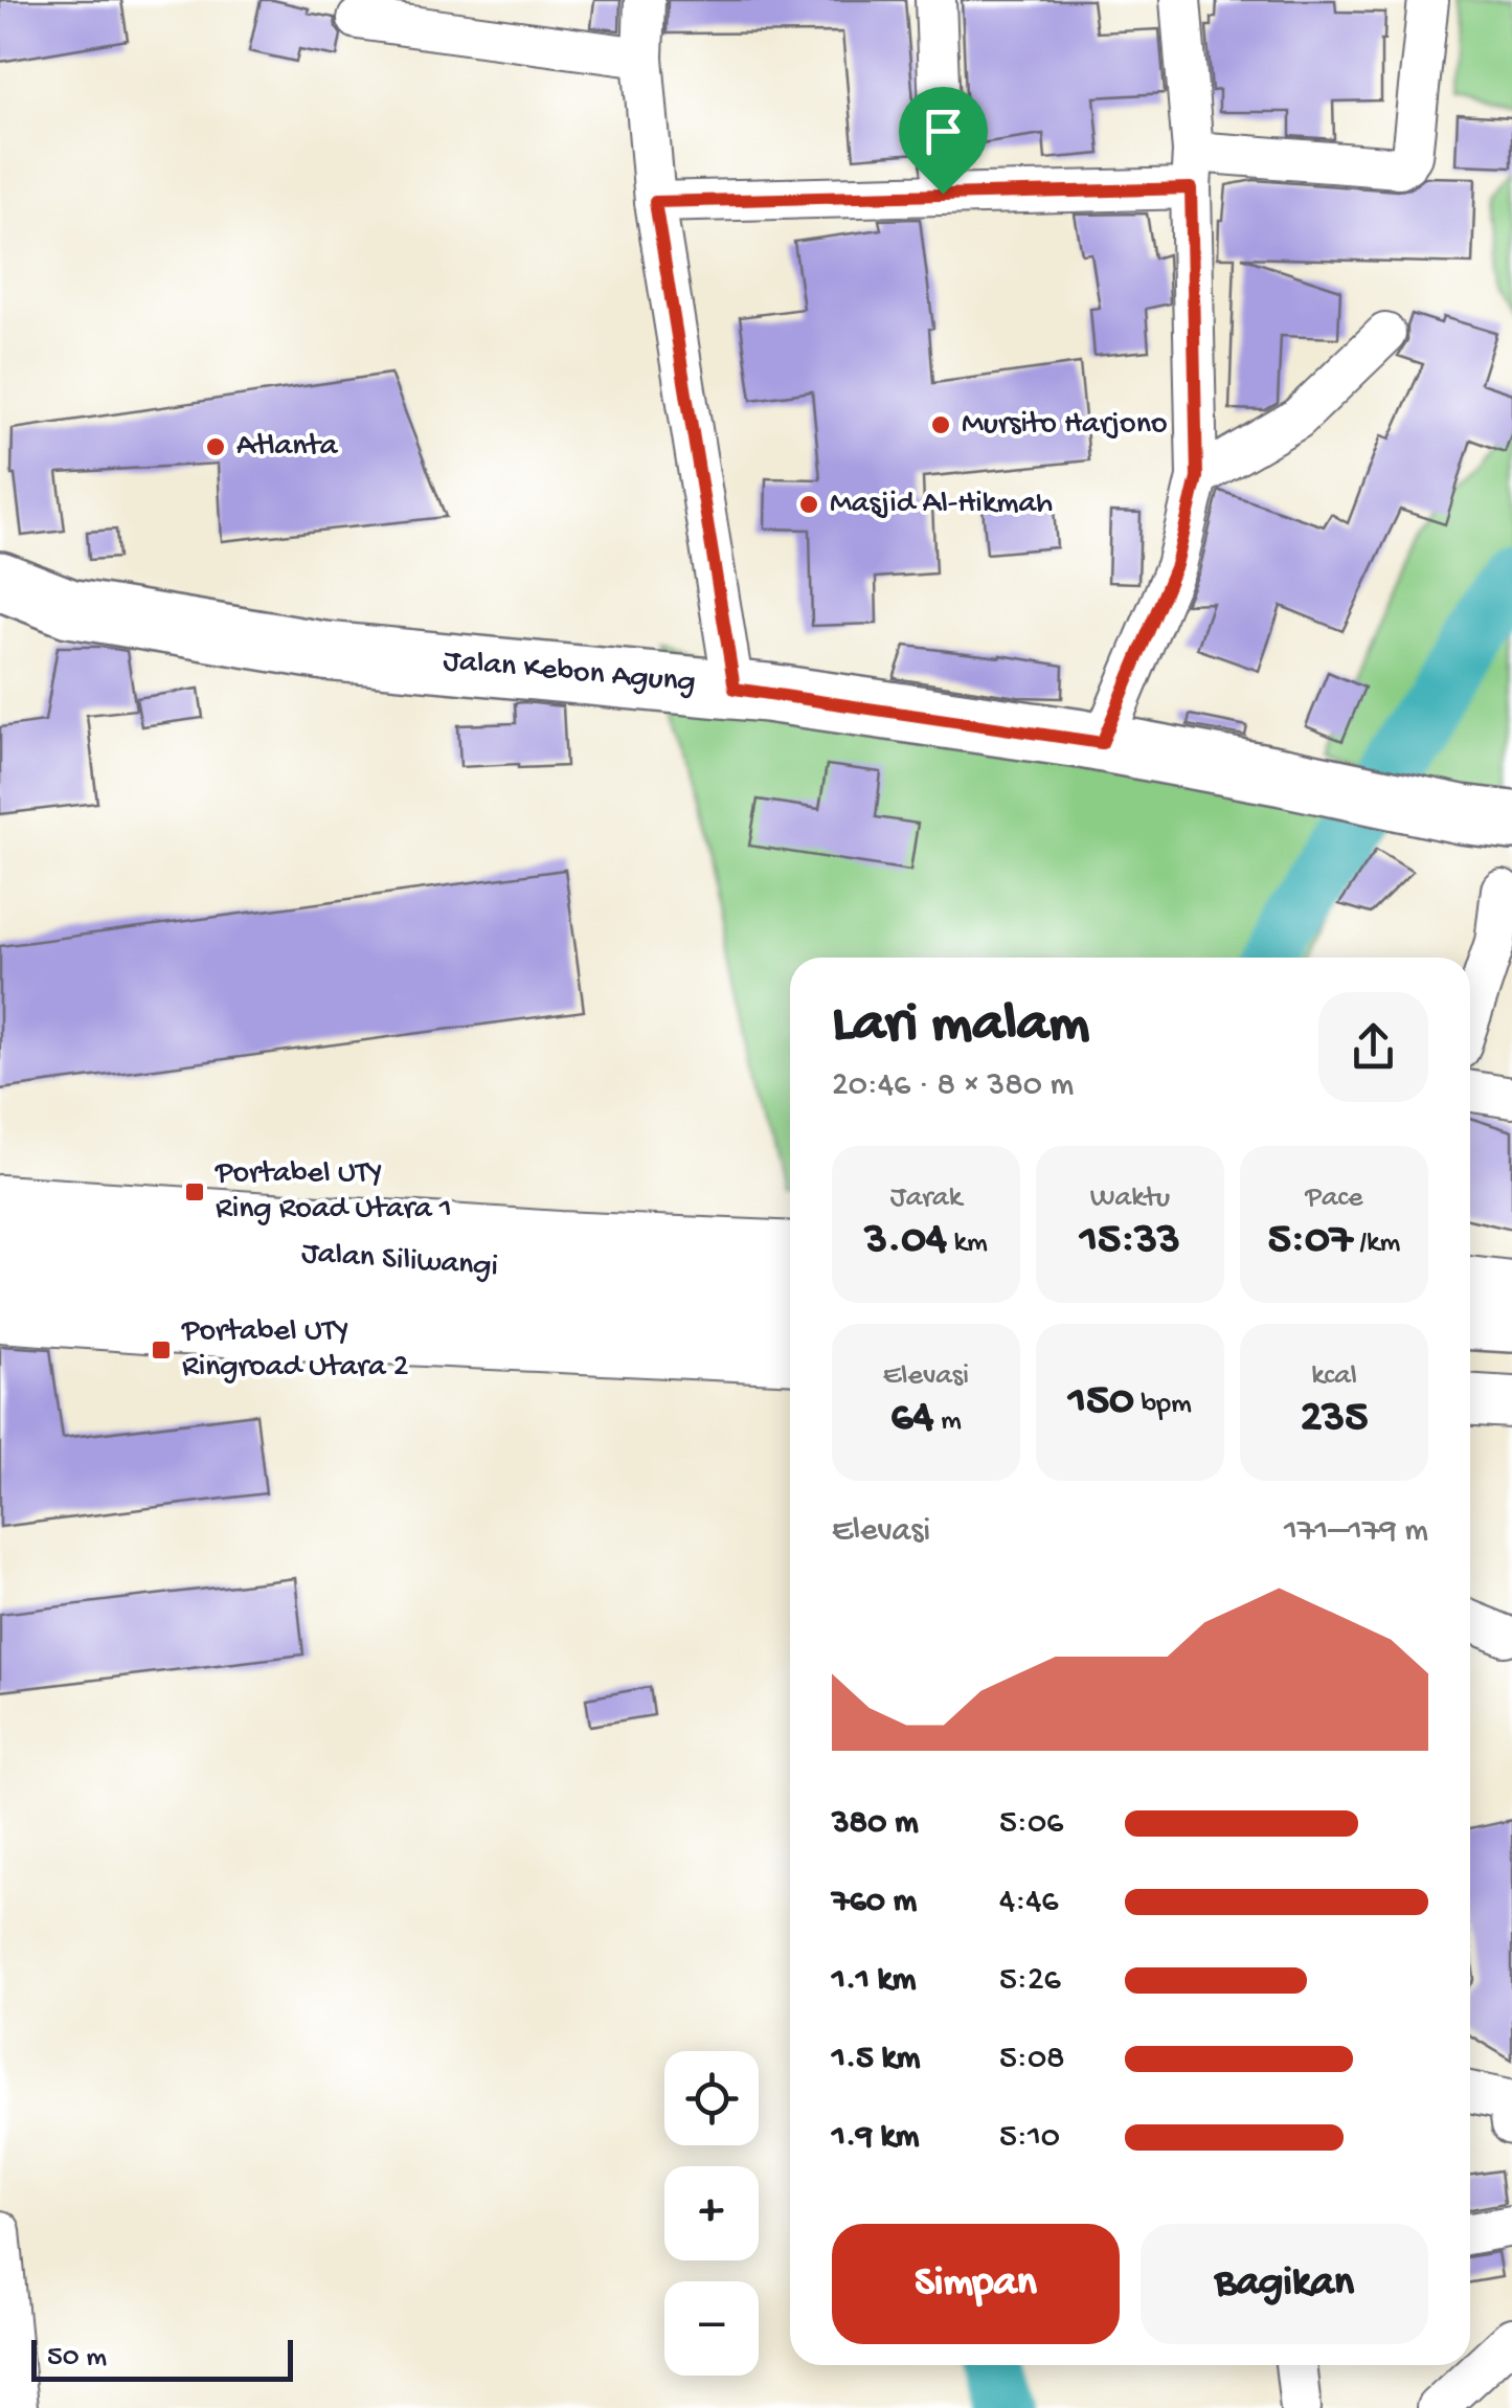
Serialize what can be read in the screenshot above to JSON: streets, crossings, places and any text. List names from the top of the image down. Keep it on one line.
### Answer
{"streets":{"main road":["Jalan Kebon Agung","Jalan Siliwangi"]},"places":{"other":["Mursito Harjono","Atlanta","Masjid Al-Hikmah"],"transit":["Portabel UTY Ring Road Utara 1","Portabel UTY Ringroad Utara 2"]},"scale_bar":"50 m","page":{"heading":["Lari malam","20:46 · 8 × 380 m"],"stats":[["Jarak","3.04 km"],["Waktu","15:33"],["Pace","5:07 /km"],["Elevasi","64 m"],["150 bpm"],["kcal","235"]],"chart":["Elevasi","171–179 m"],"list":[{"name":"380 m","note":"5:06"},{"name":"760 m","note":"4:46"},{"name":"1.1 km","note":"5:26"},{"name":"1.5 km","note":"5:08"},{"name":"1.9 km","note":"5:10"}],"map_buttons":["+","−"],"buttons":["Simpan","Bagikan"],"scale":"50 m"}}
